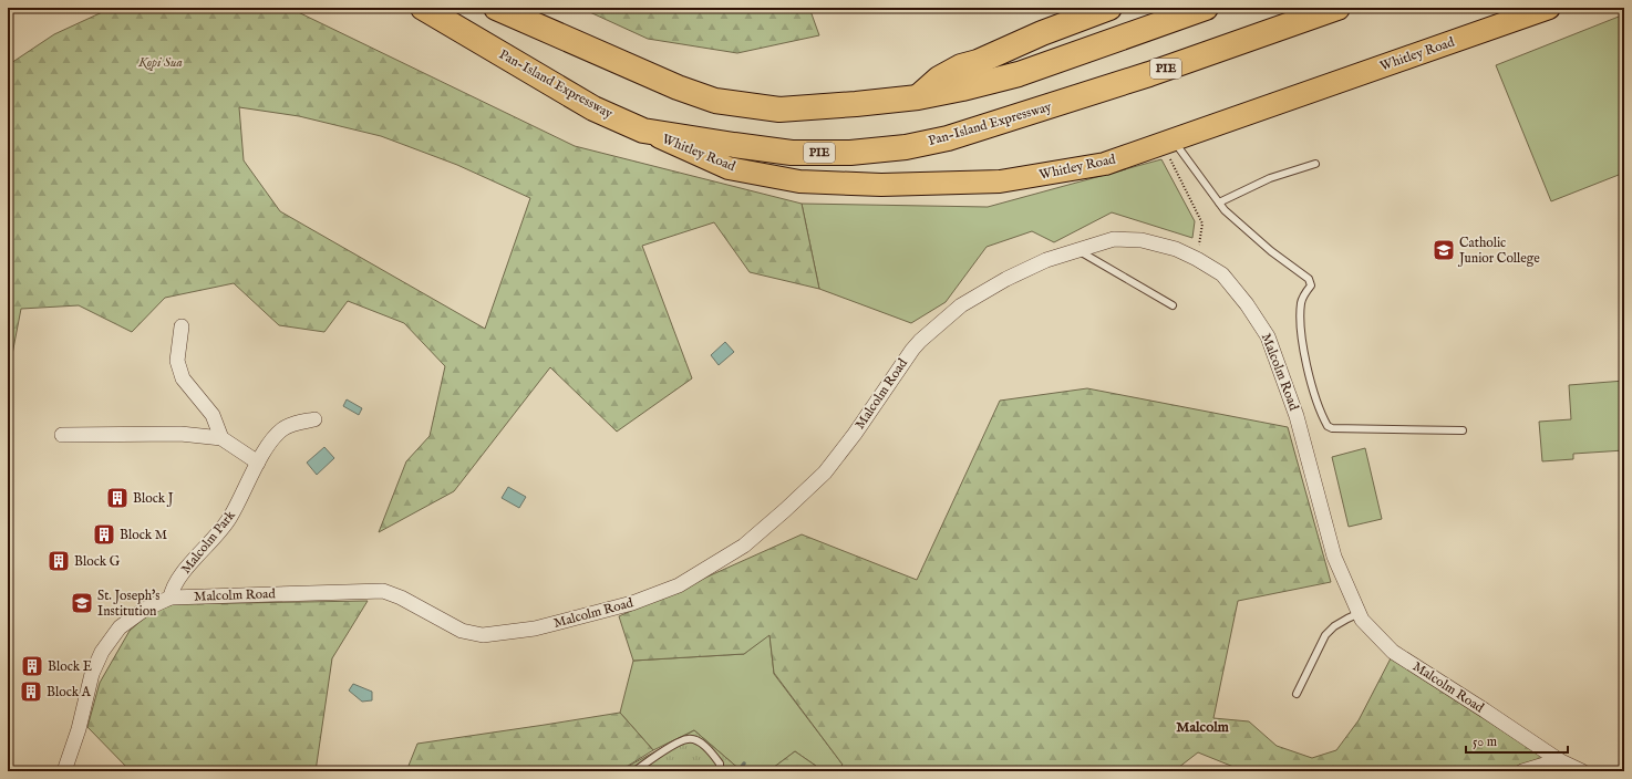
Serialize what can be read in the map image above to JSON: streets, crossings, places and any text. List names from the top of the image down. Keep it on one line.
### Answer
{"streets":{"highway":["PIE","Pan-Island Expressway"],"main road":["Whitley Road"],"street":["Malcolm Road","Malcolm Park"]},"crossings":[["Whitley Road","Pan-Island Expressway"],["Malcolm Road","Malcolm Park"]],"districts":["Malcolm"],"parks":["Kopi Sua"],"places":{"school or university":["Catholic Junior College","St. Joseph's Institution"],"building":["Block J","Block M","Block G","Block E","Block A"]},"scale_bar":"50 m"}
